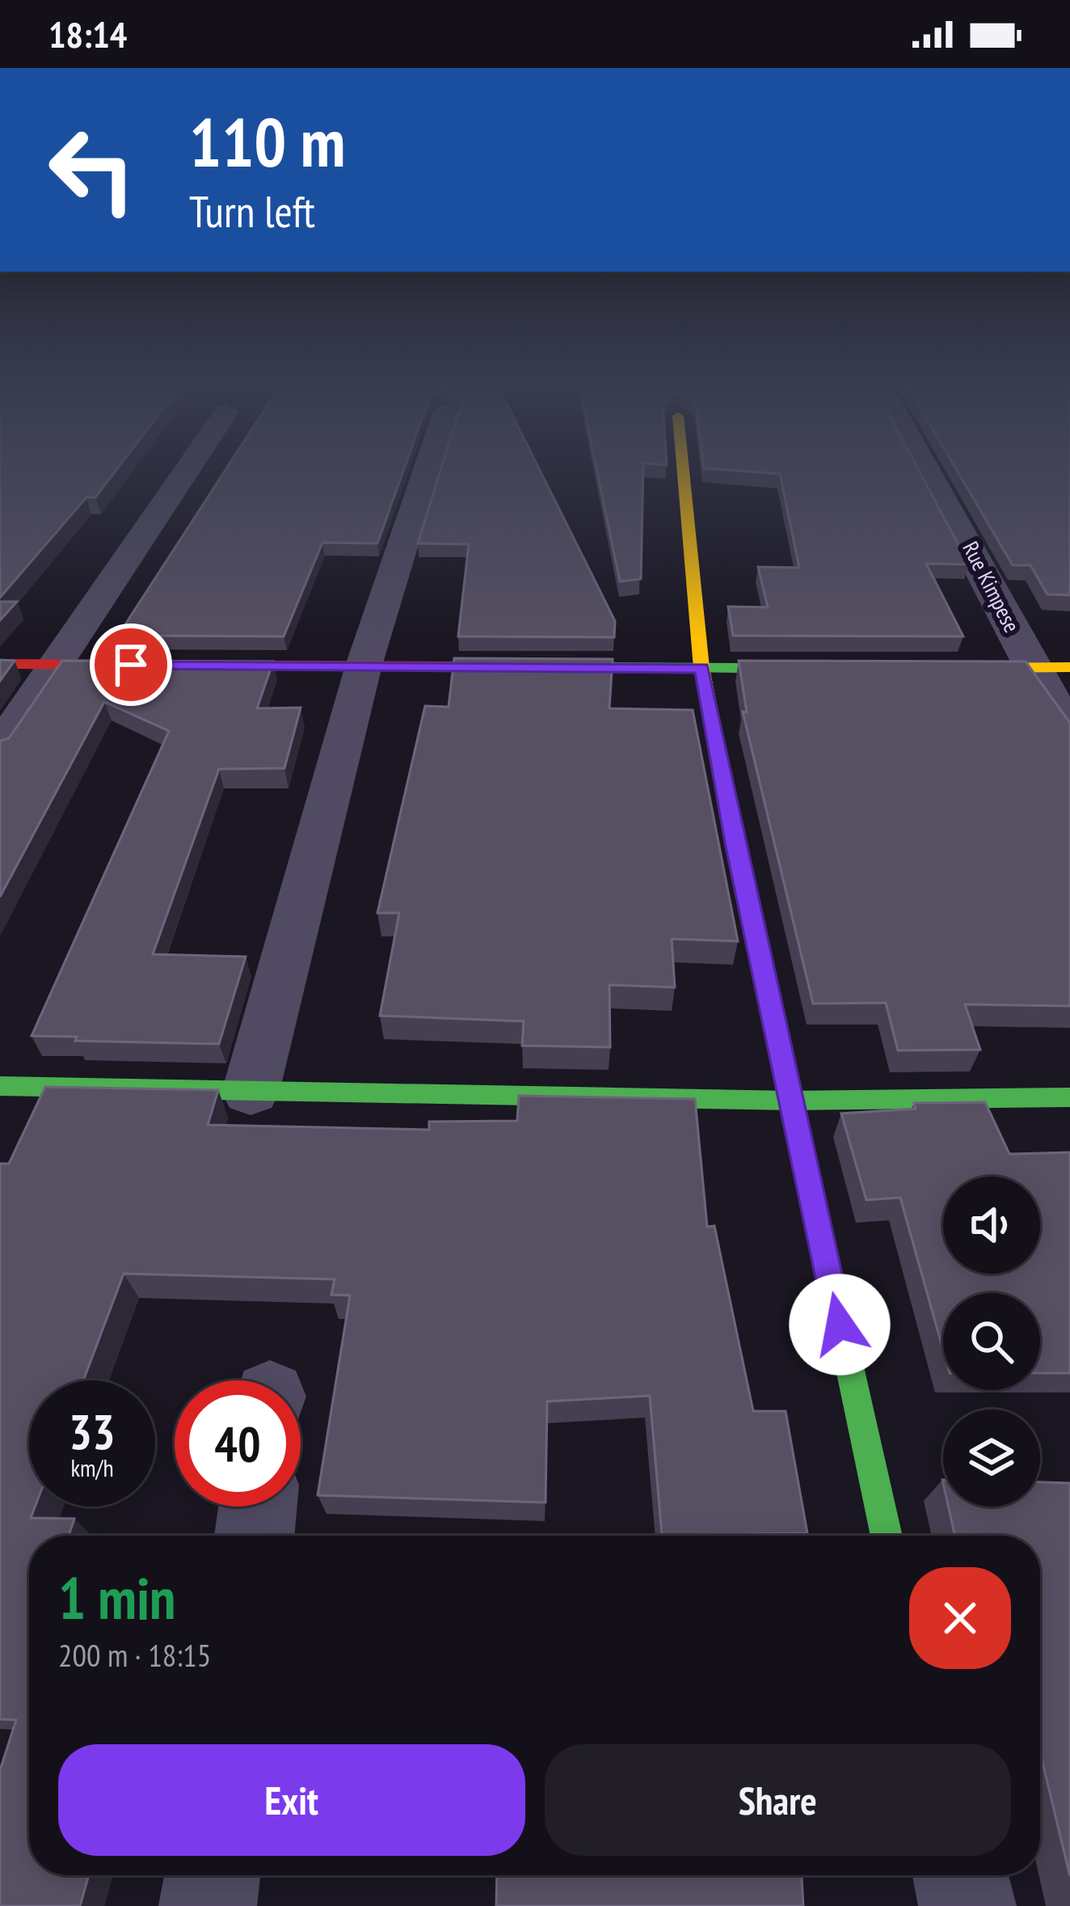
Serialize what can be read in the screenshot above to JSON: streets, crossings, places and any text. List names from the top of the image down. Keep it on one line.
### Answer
{"streets":{"street":["Rue Kimpese"]},"page":{"status":"18:14","turn":["110 m","Turn left"],"speed":"33 km/h","limit":"40","heading":["1 min","200 m · 18:15"],"buttons":["Exit","Share"]}}
